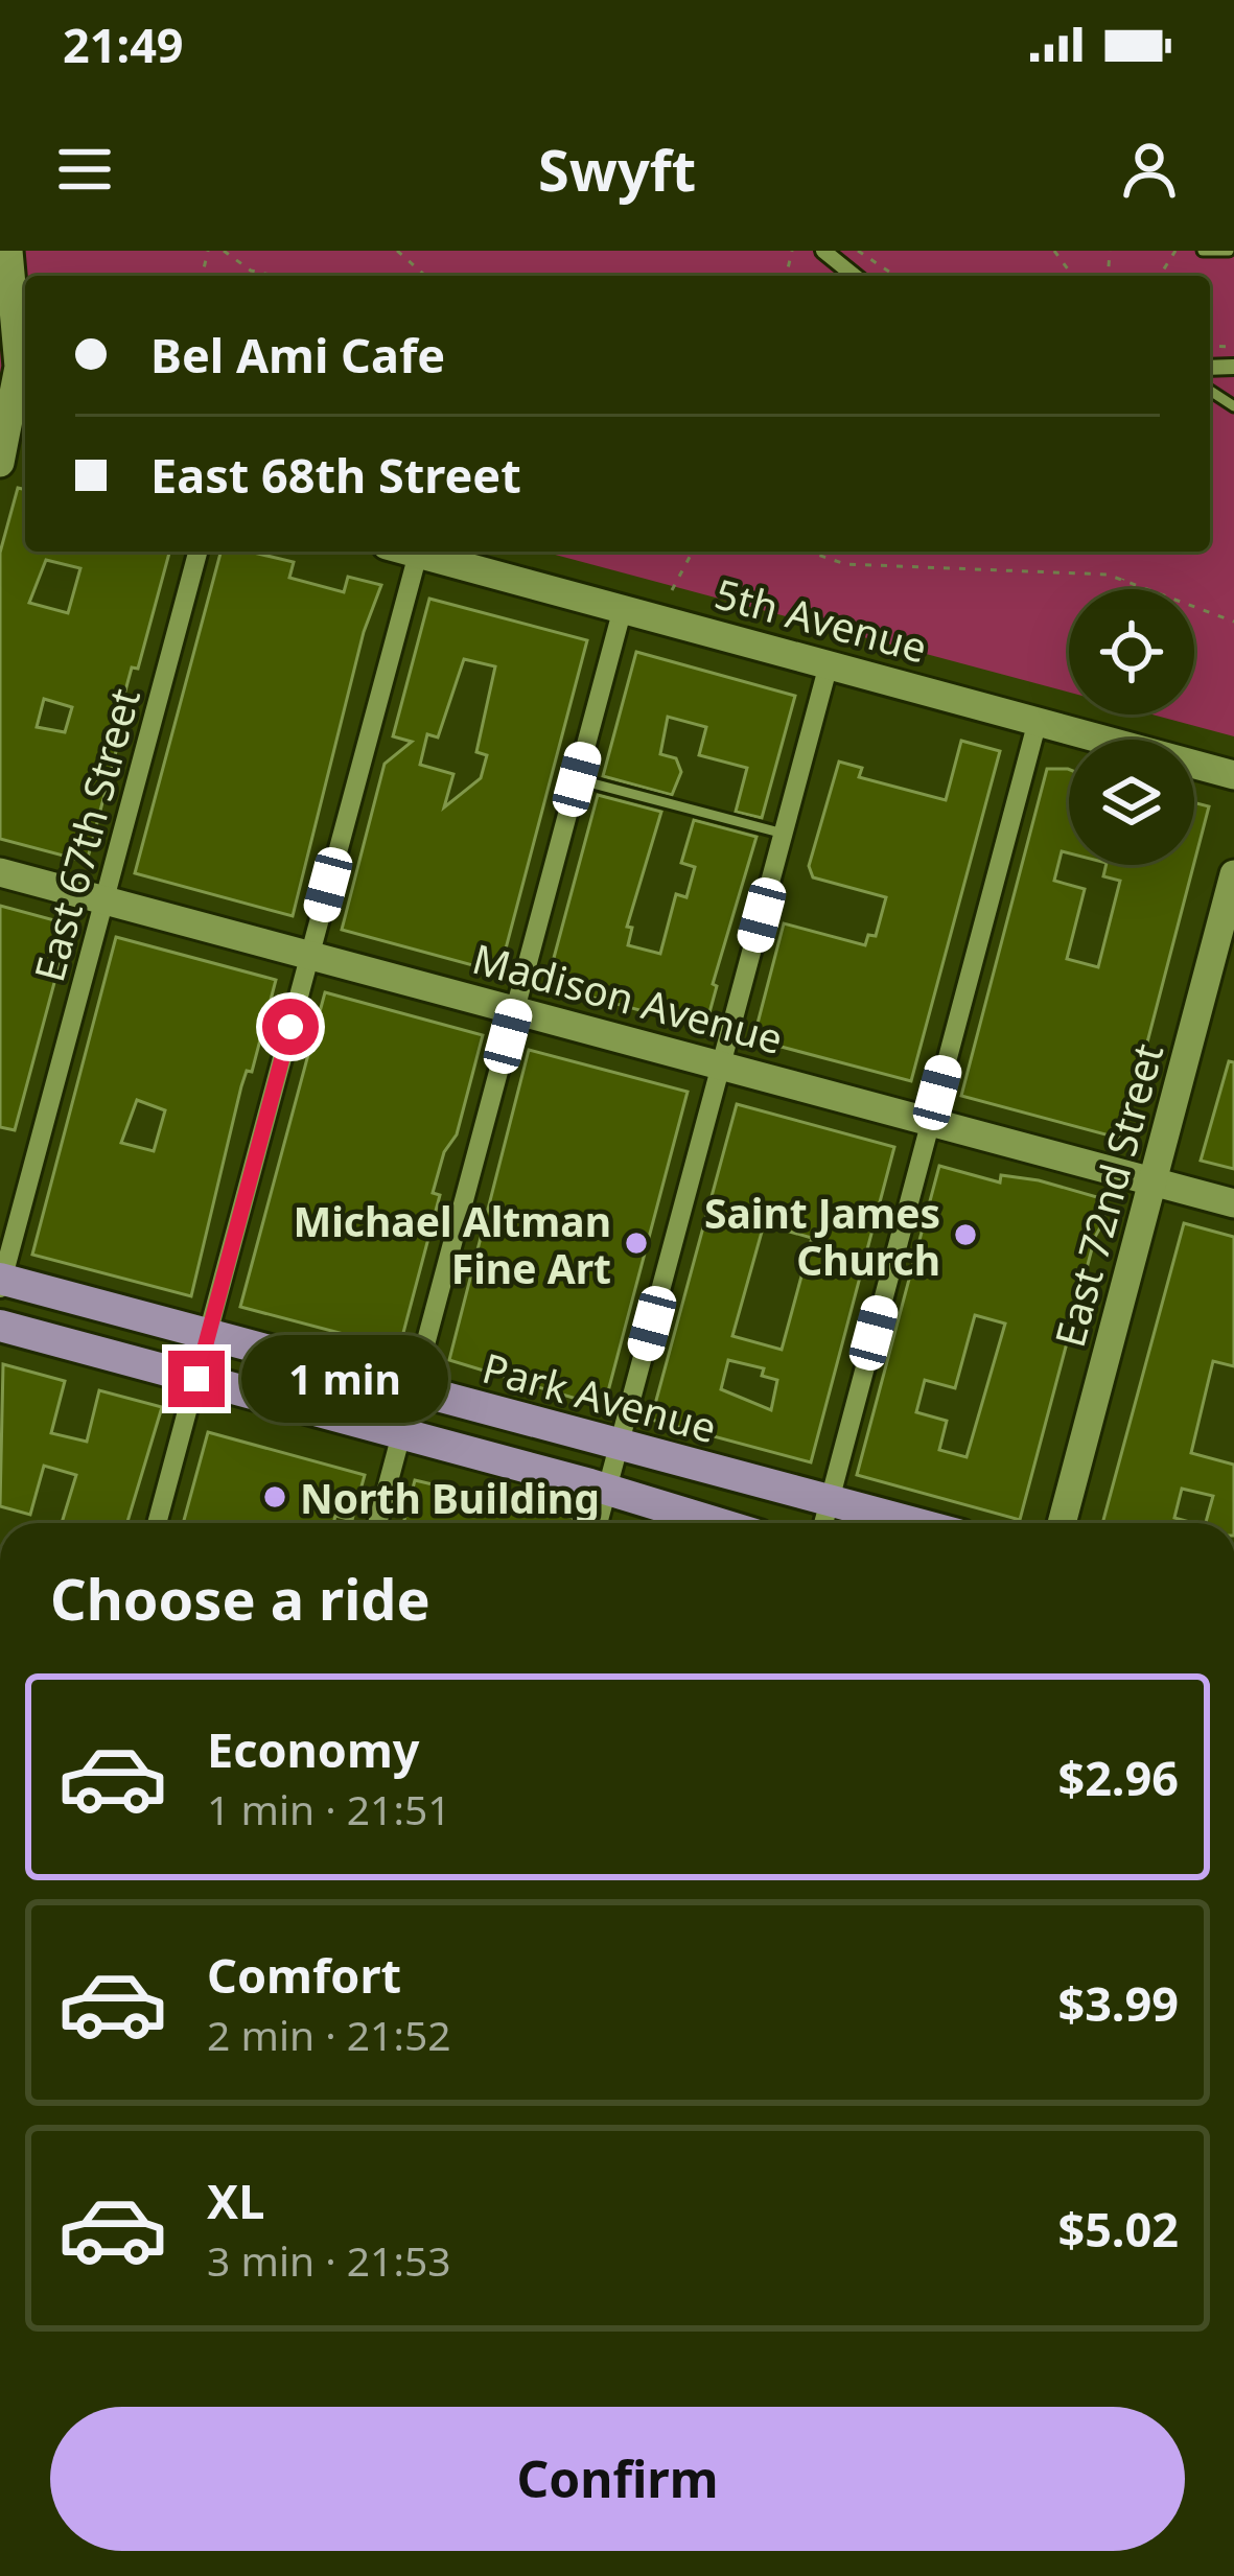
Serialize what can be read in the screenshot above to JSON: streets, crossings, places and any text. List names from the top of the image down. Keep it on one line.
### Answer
{"streets":{"main road":["5th Avenue","Madison Avenue","East 72nd Street","Park Avenue"],"street":["East 67th Street"]},"crossings":[["East 67th Street","Madison Avenue"],["East 67th Street","Park Avenue"],["Madison Avenue","East 72nd Street"]],"places":["Saint James Church","Michael Altman Fine Art","North Building"],"page":{"status":"21:49","header":"Swyft","banner":["Bel Ami Cafe","East 68th Street"],"bubble":"1 min","heading":"Choose a ride","list":[{"name":"Economy","note":"1 min · 21:51","value":"$2.96"},{"name":"Comfort","note":"2 min · 21:52","value":"$3.99"},{"name":"XL","note":"3 min · 21:53","value":"$5.02"}],"buttons":"Confirm"}}
